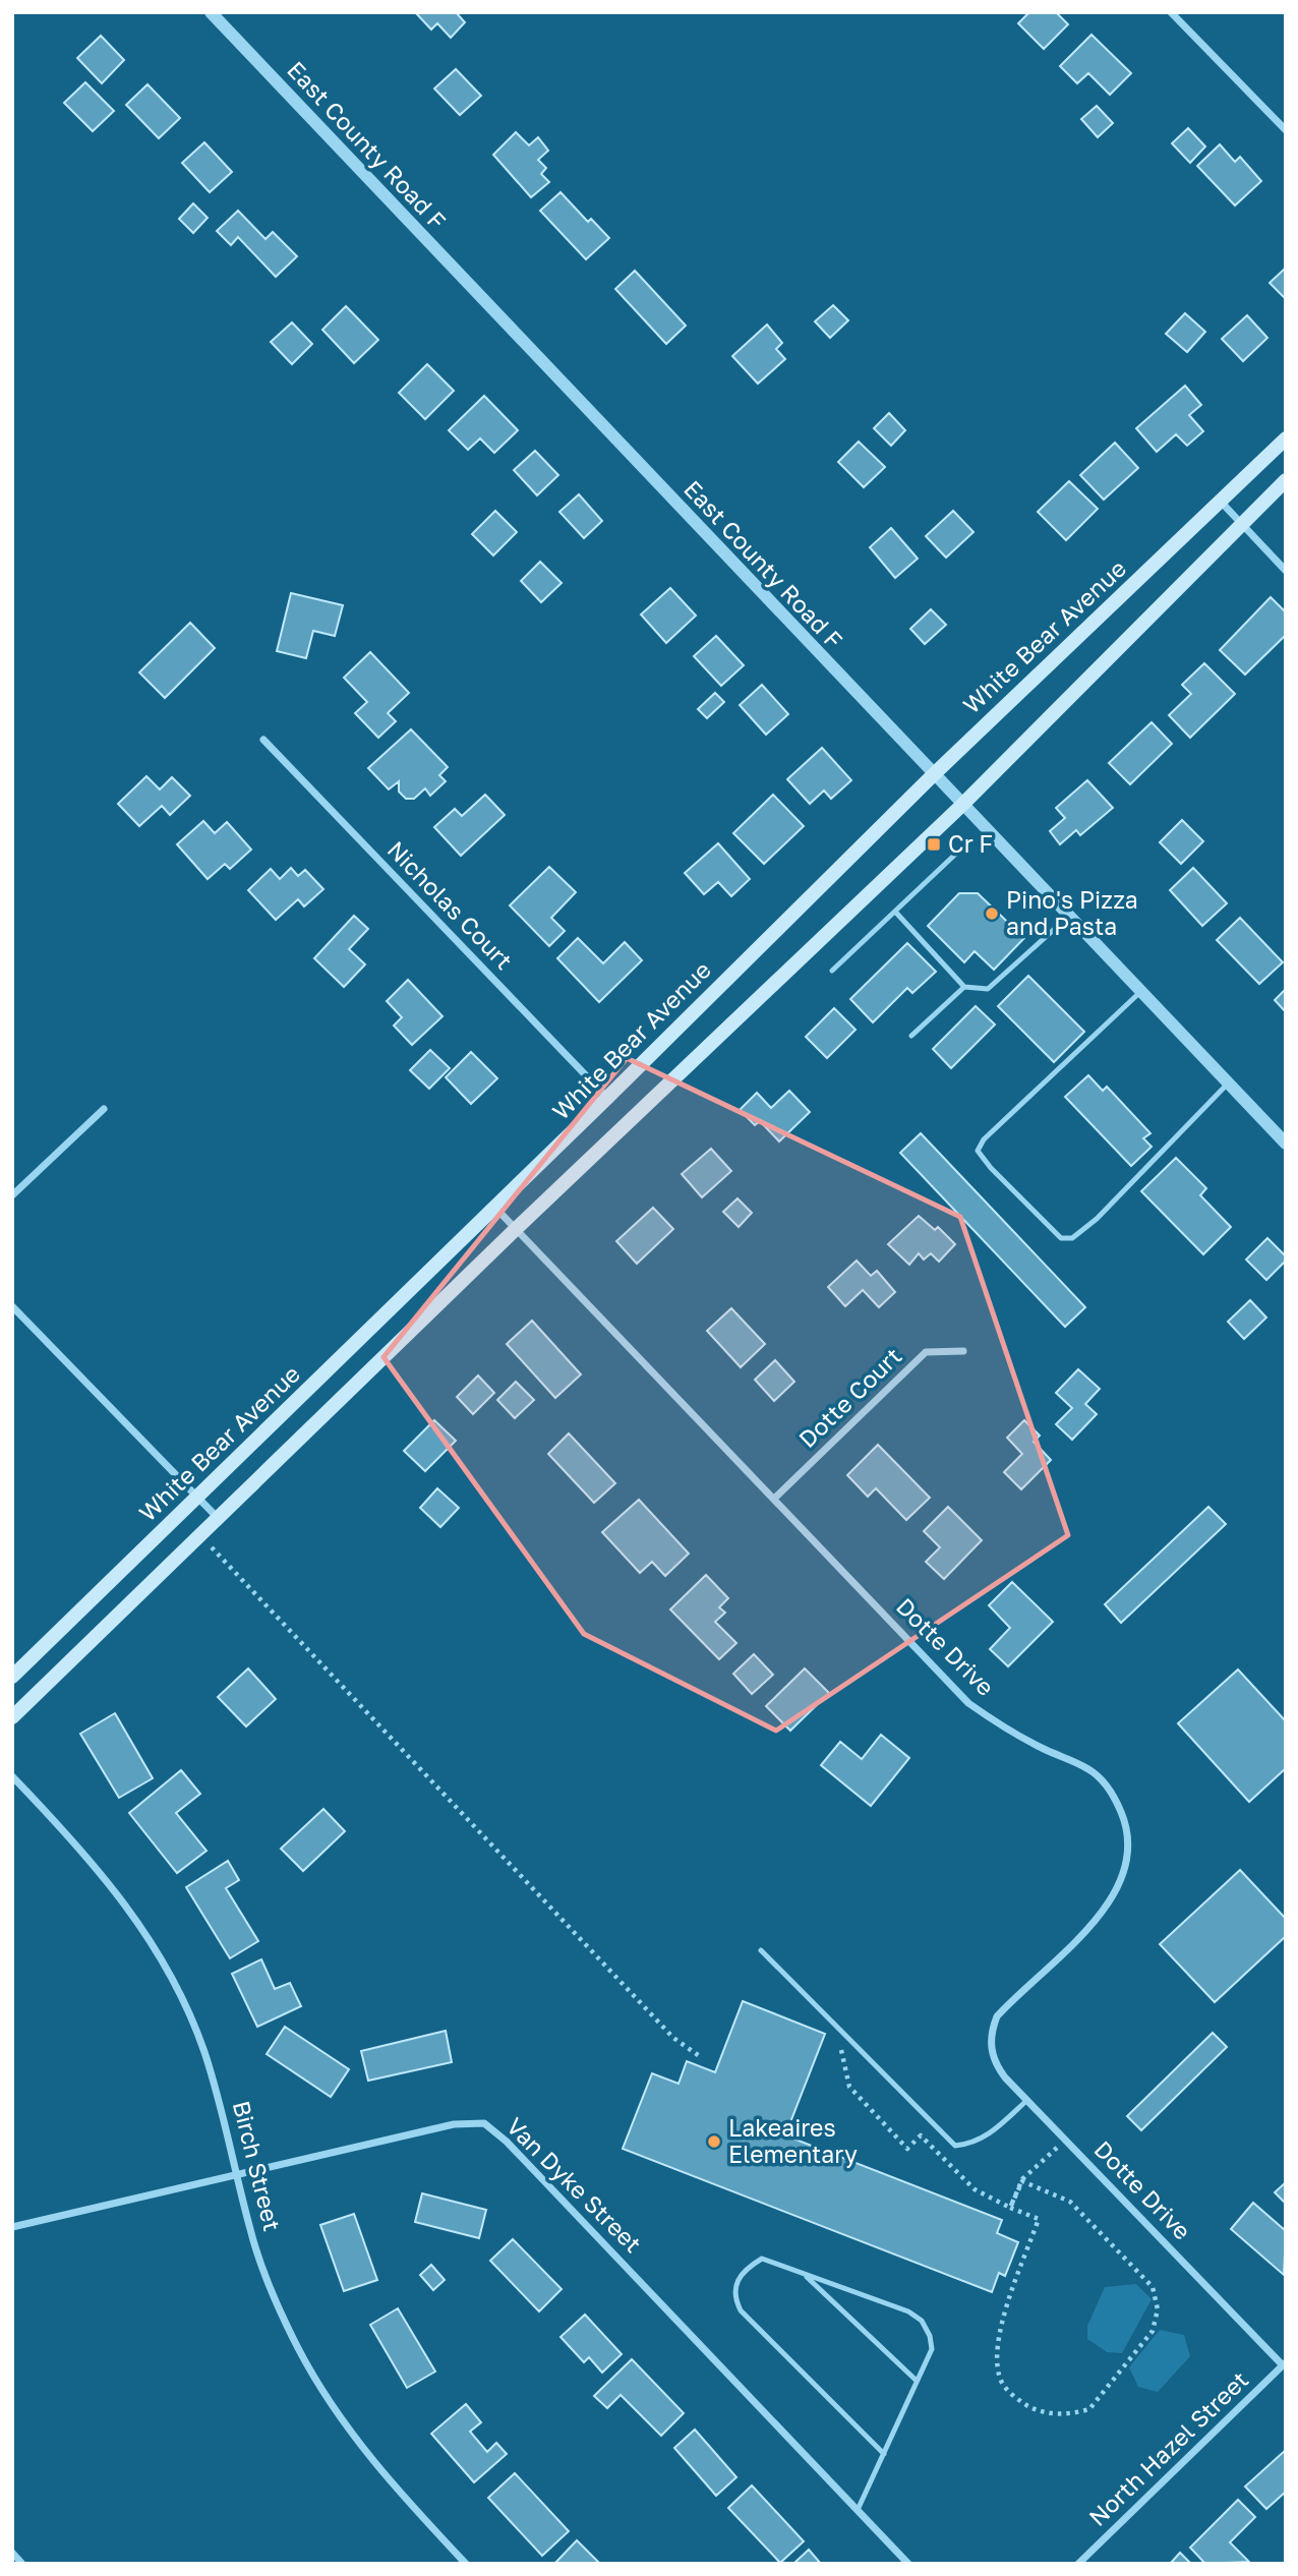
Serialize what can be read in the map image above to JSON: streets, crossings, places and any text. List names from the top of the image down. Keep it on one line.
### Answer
{"streets":{"main road":["White Bear Avenue"],"street":["East County Road F","Nicholas Court","Dotte Court","Dotte Drive","Birch Street","Van Dyke Street","North Hazel Street"]},"crossings":[["East County Road F","White Bear Avenue"],["White Bear Avenue","Nicholas Court"],["White Bear Avenue","Dotte Drive"],["Dotte Court","Dotte Drive"],["Dotte Drive","North Hazel Street"],["Birch Street","Van Dyke Street"]],"places":{"transit":["Cr F"],"other":["Pino's Pizza and Pasta","Lakeaires Elementary"]}}
